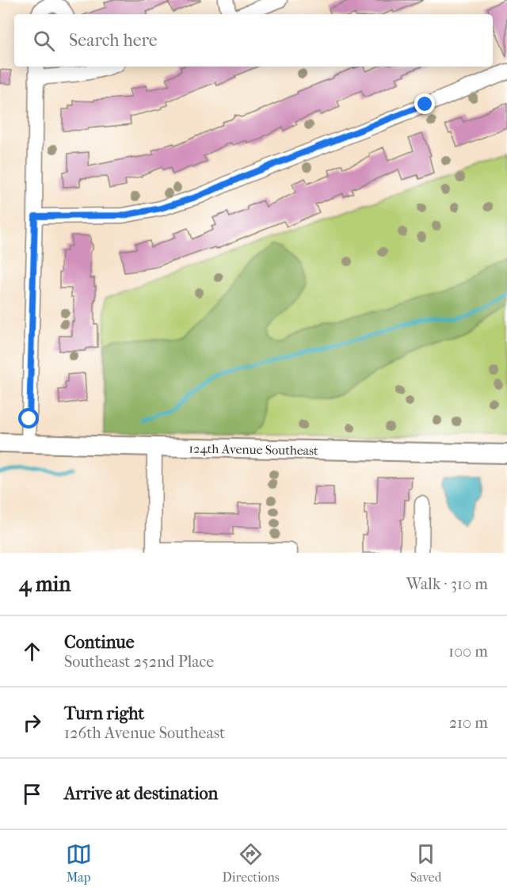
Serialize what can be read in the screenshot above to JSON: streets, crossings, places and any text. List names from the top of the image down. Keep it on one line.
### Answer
{"streets":{"street":["124th Avenue Southeast"]},"page":{"search":"Search here","heading":["4 min","Walk · 310 m"],"list":[["Continue","Southeast 252nd Place","100 m"],["Turn right","126th Avenue Southeast","210 m"],"Arrive at destination"],"nav":["Map","Directions","Saved"]}}
